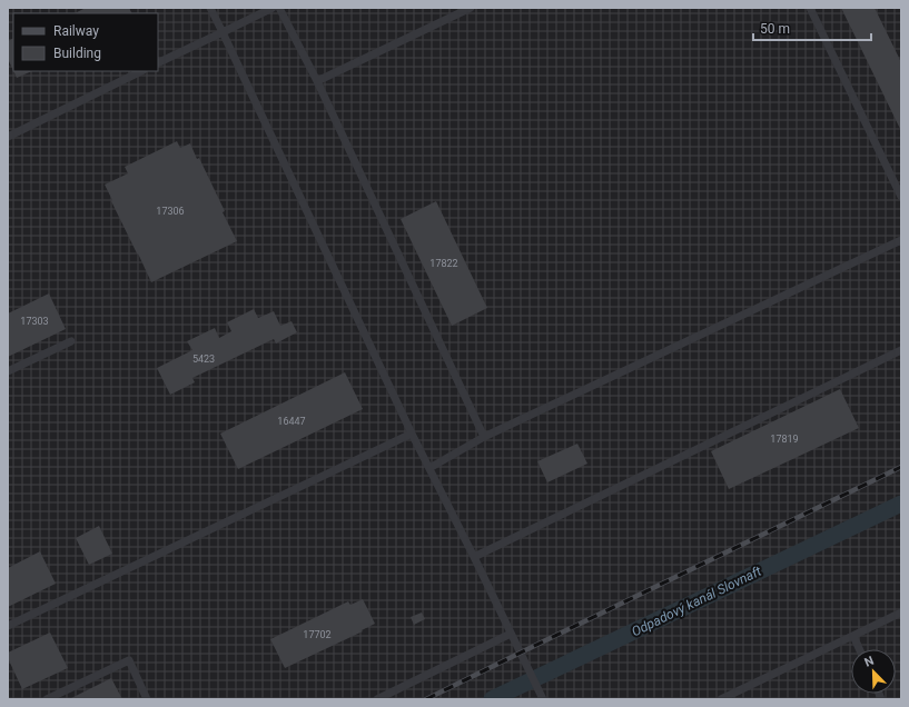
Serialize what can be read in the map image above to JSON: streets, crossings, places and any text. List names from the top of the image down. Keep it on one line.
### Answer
{"water":["Odpadový kanál Slovnaft"],"house_numbers":["17306","17822","17303","5423","16447","17819","17702"],"legend":["Railway","Building"],"scale_bar":"50 m","north":"top left"}
